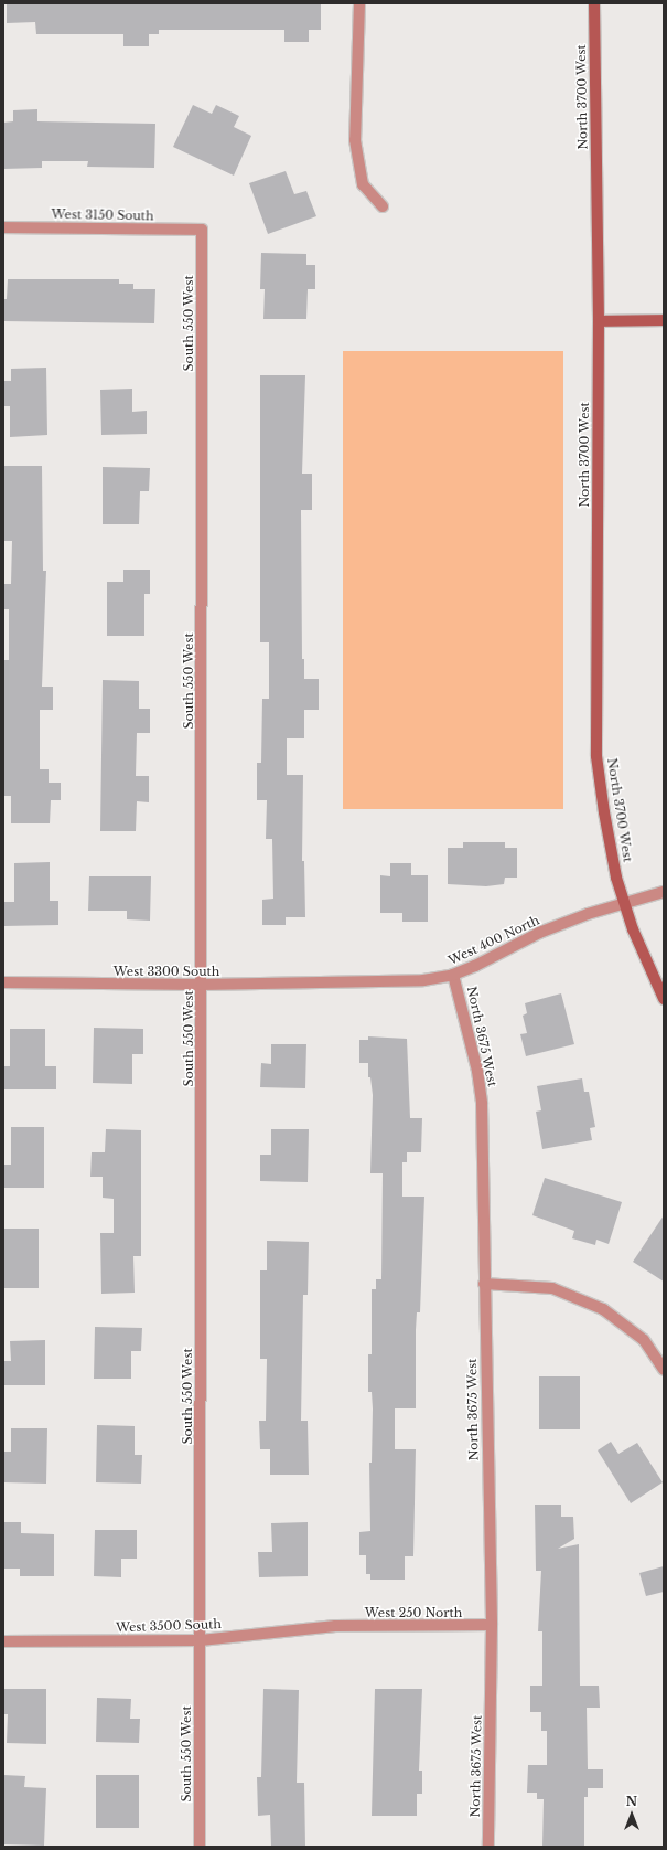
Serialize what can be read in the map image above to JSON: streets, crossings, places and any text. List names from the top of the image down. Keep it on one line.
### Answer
{"streets":{"street":["North 3700 West","West 3150 South","South 550 West","West 400 North","West 3300 South","North 3675 West","West 250 North","West 3500 South"]},"crossings":[["North 3700 West","West 400 North"],["West 3150 South","South 550 West"],["South 550 West","West 3300 South"],["South 550 West","West 3500 South"],["West 400 North","West 3300 South"],["West 400 North","North 3675 West"],["North 3675 West","West 250 North"],["West 250 North","West 3500 South"]],"north":"top"}
